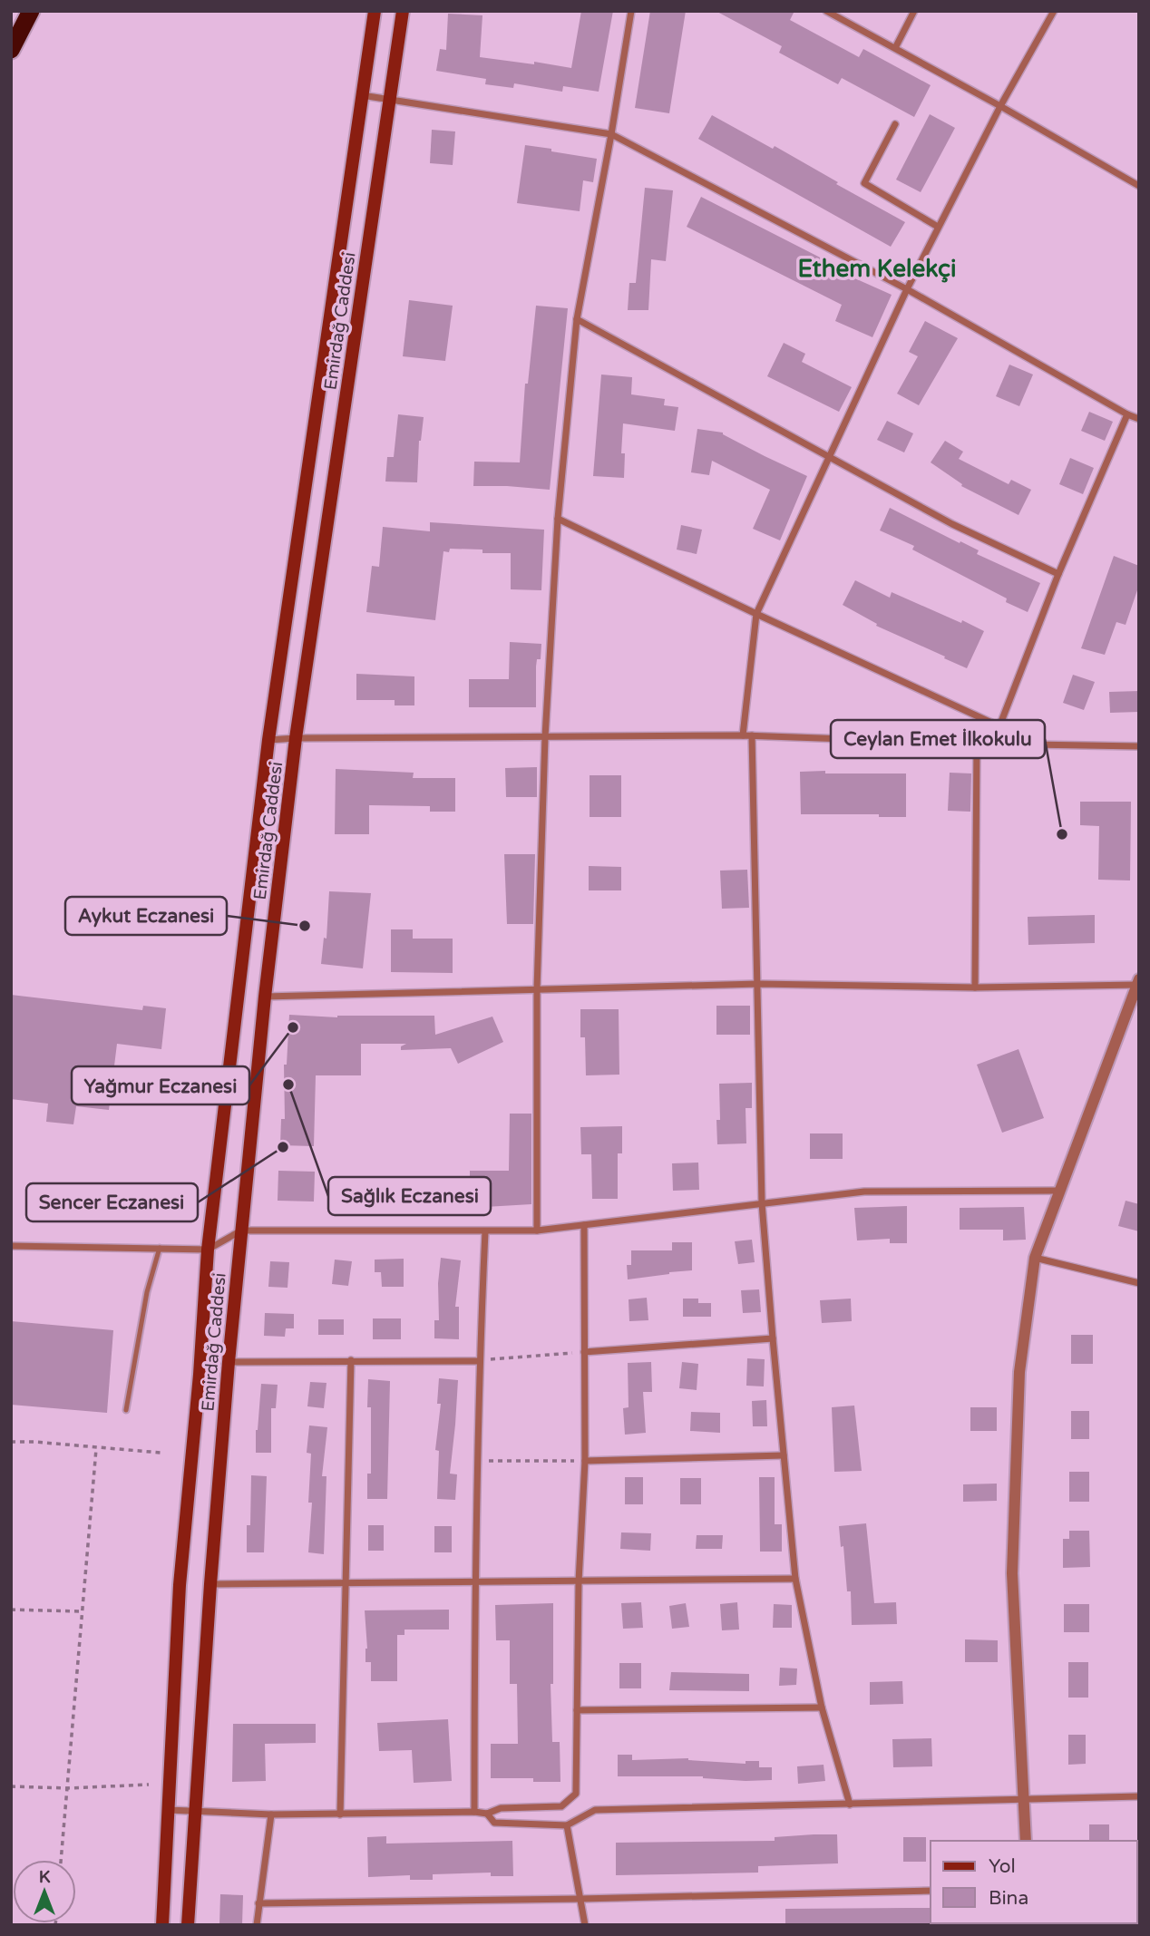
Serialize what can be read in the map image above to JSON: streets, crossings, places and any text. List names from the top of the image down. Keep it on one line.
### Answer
{"streets":{"main road":["Emirdağ Caddesi"]},"districts":["Ethem Kelekçi"],"places":["Ceylan Emet İlkokulu","Aykut Eczanesi","Yağmur Eczanesi","Sağlık Eczanesi","Sencer Eczanesi"],"legend":["Yol","Bina"],"north":"top"}
